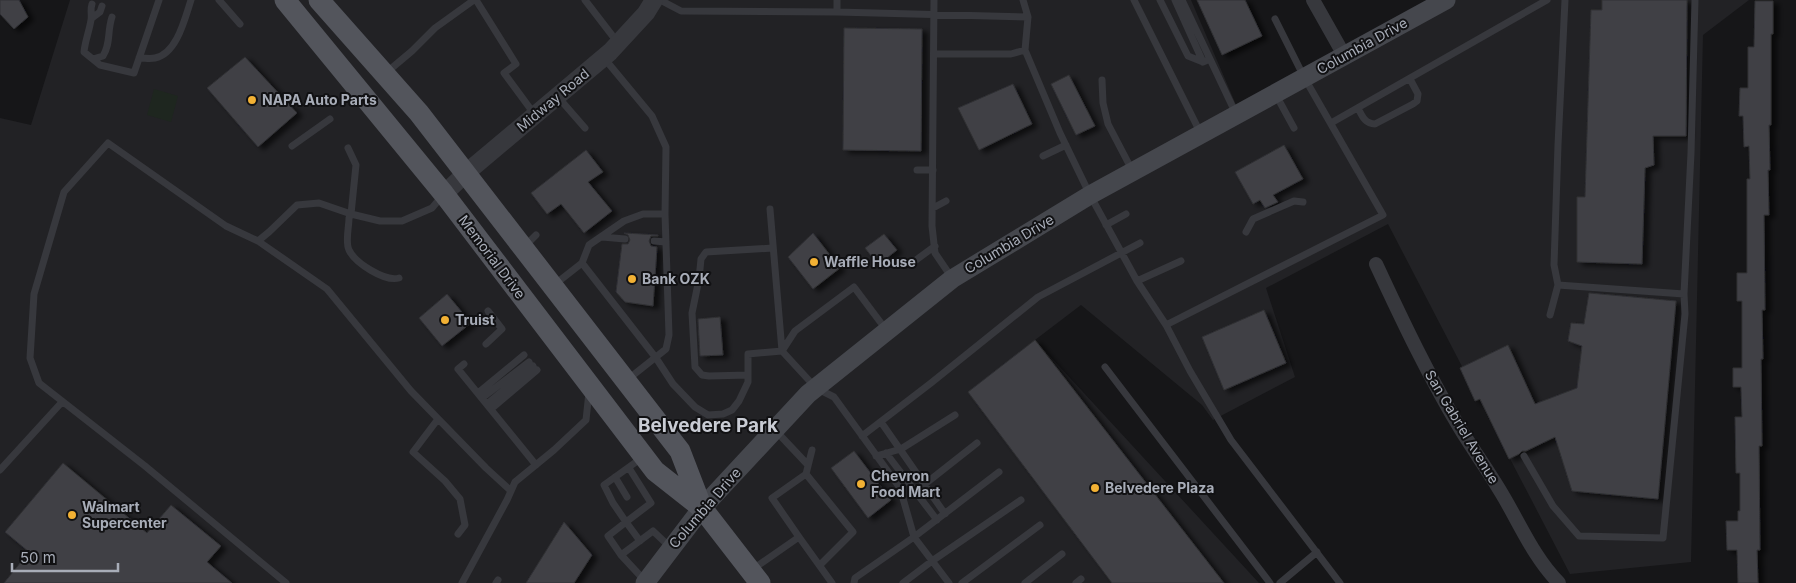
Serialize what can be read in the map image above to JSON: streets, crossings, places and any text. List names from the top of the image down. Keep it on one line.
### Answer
{"streets":{"main road":["Columbia Drive","Memorial Drive"],"street":["Midway Road","San Gabriel Avenue"]},"crossings":[["Columbia Drive","Memorial Drive"],["Midway Road","Memorial Drive"]],"districts":["Belvedere Park"],"places":["NAPA Auto Parts","Waffle House","Bank OZK","Truist","Chevron Food Mart","Belvedere Plaza","Walmart Supercenter"],"scale_bar":"50 m"}
